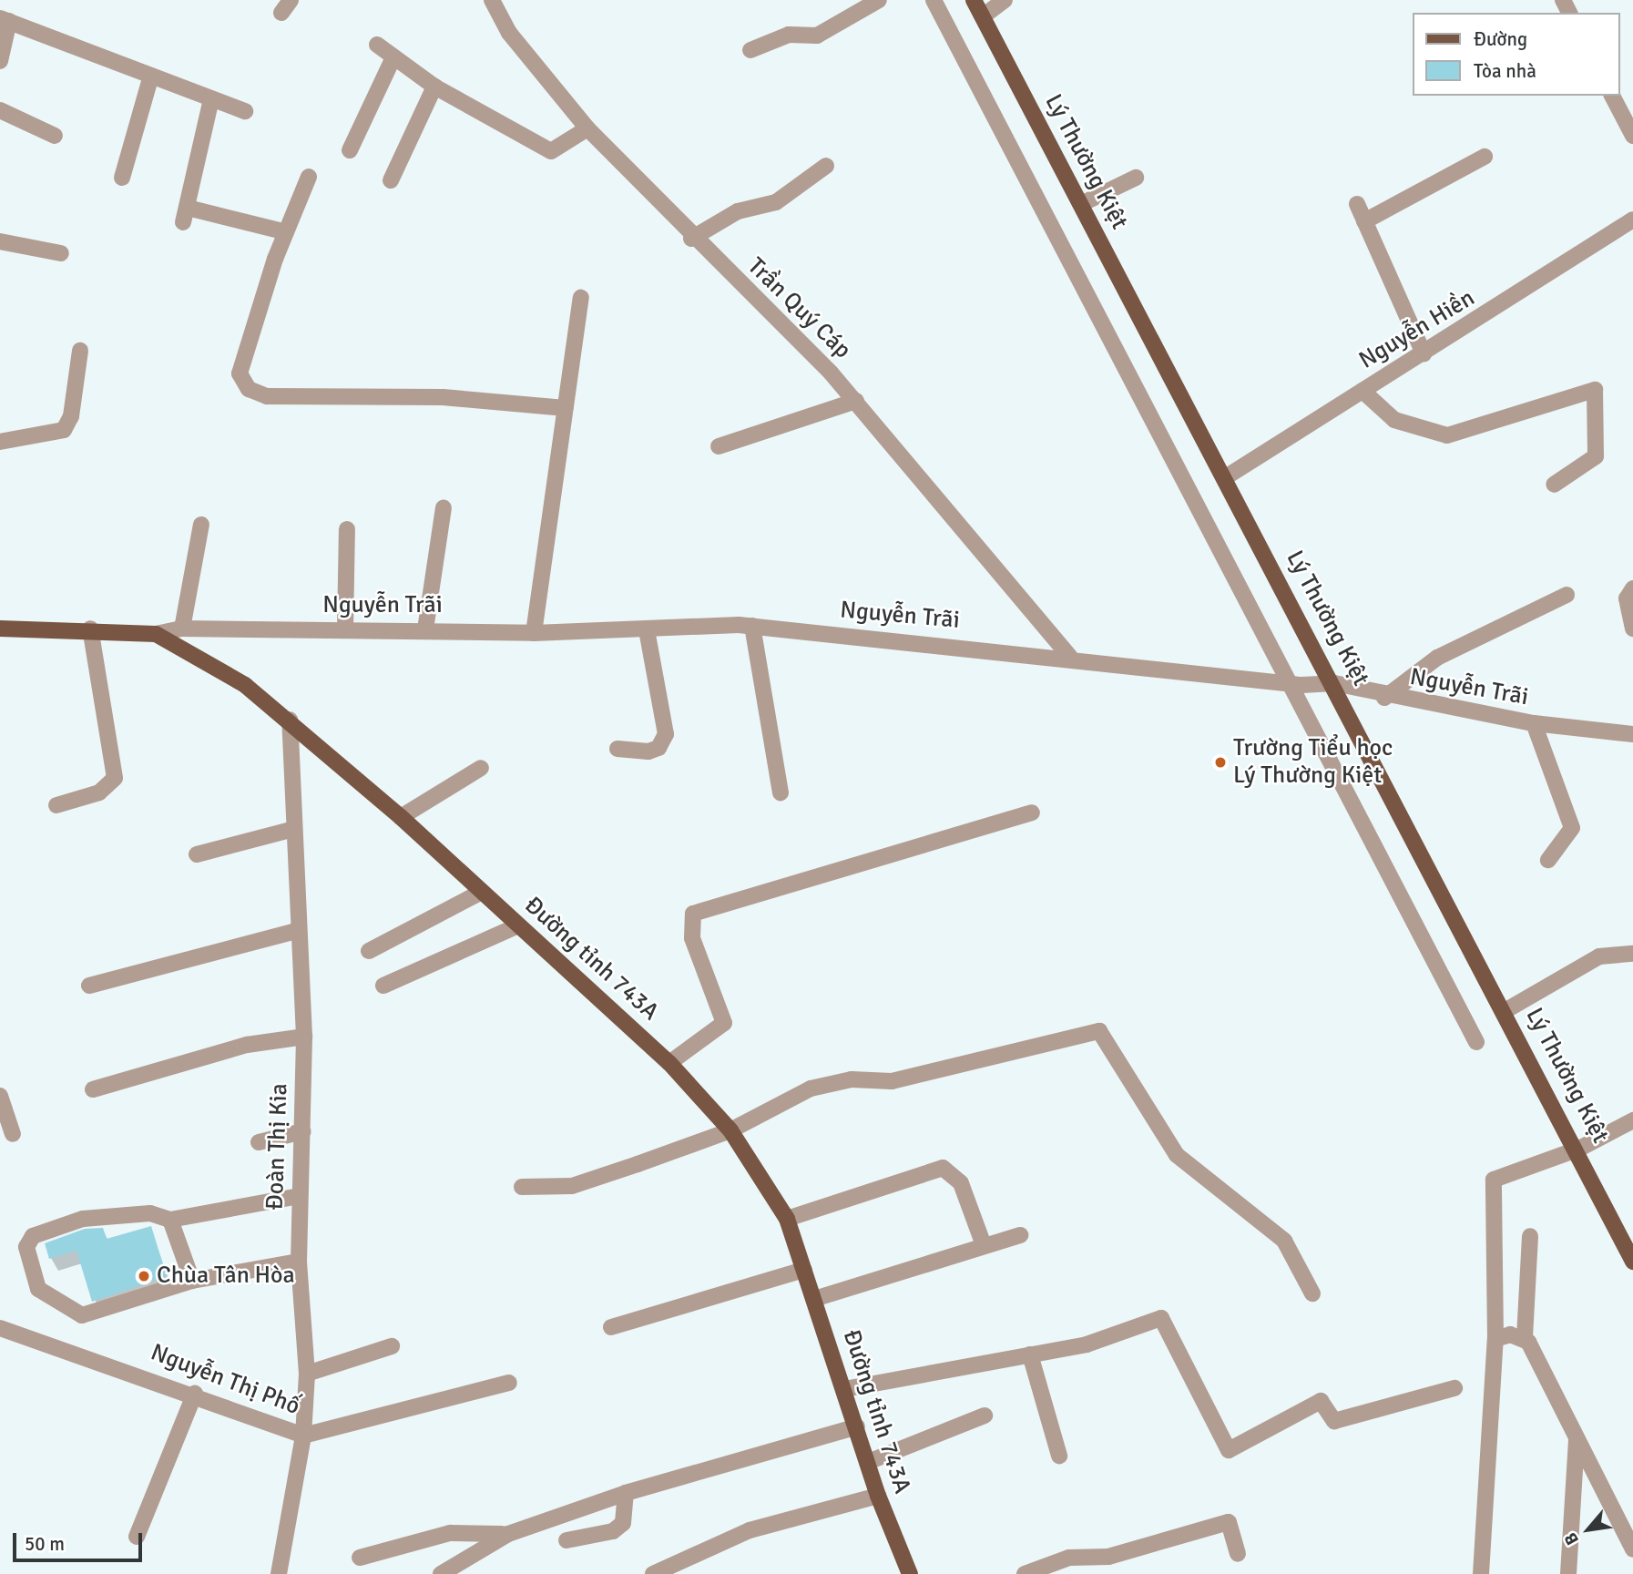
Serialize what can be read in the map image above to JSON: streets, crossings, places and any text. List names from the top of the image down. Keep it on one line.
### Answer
{"streets":{"main road":["Lý Thường Kiệt","Đường tỉnh 743A"],"street":["Trần Quý Cáp","Nguyễn Hiền","Nguyễn Trãi","Đoàn Thị Kia","Nguyễn Thị Phố"]},"crossings":[["Lý Thường Kiệt","Nguyễn Hiền"],["Lý Thường Kiệt","Nguyễn Trãi"],["Trần Quý Cáp","Nguyễn Trãi"],["Nguyễn Trãi","Đường tỉnh 743A"],["Đường tỉnh 743A","Đoàn Thị Kia"],["Đoàn Thị Kia","Nguyễn Thị Phố"]],"places":["Trường Tiểu học Lý Thường Kiệt","Chùa Tân Hòa"],"legend":["Đường","Tòa nhà"],"scale_bar":"50 m","north":"bottom left"}
